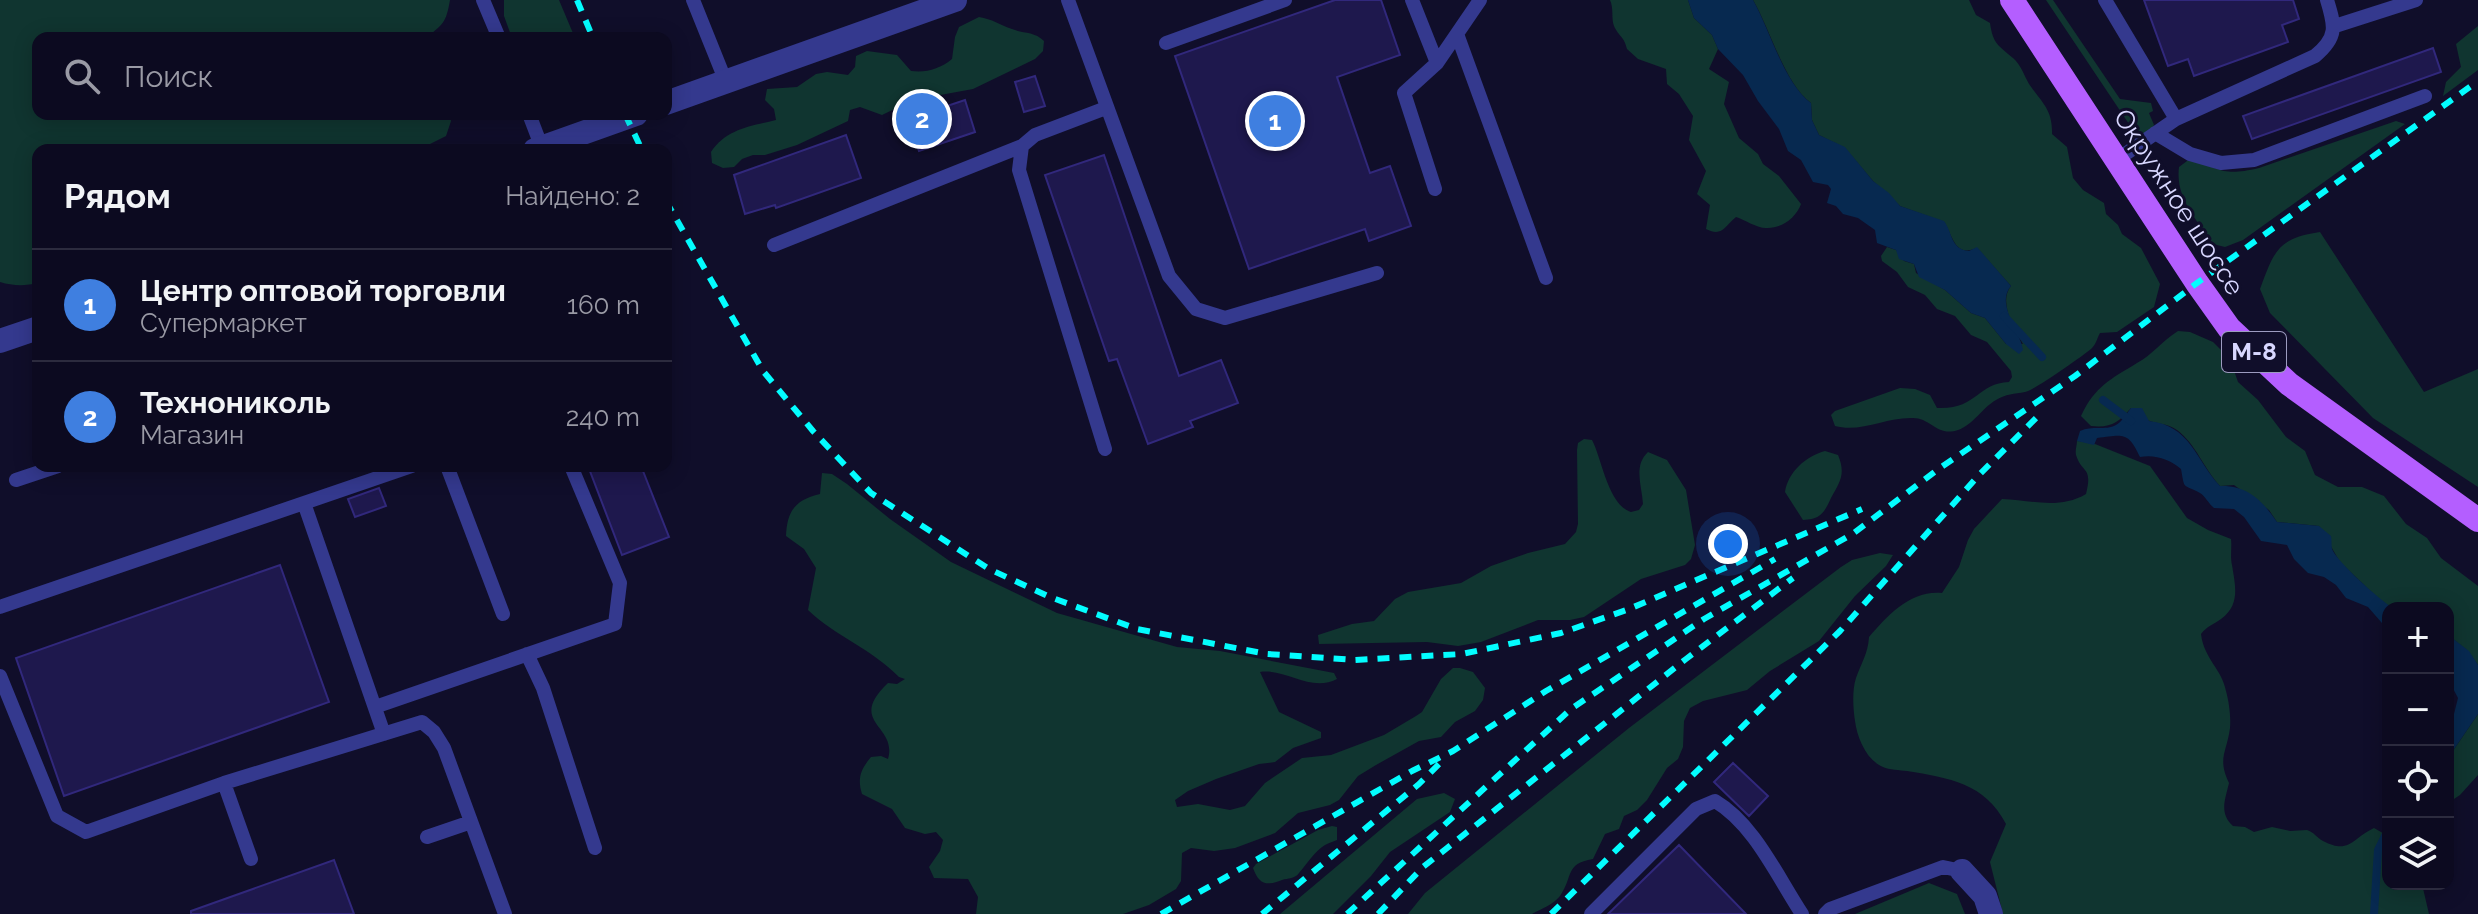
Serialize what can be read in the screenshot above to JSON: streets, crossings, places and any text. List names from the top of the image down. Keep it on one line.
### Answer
{"streets":{"main road":["Окружное шоссе","М-8"]},"crossings":[["Окружное шоссе","М-8"]],"page":{"search":"Поиск","pins":["2","1"],"heading":["Рядом","Найдено: 2"],"list":[{"mark":"1","name":"Центр оптовой торговли","note":"Супермаркет","value":"160 m"},{"mark":"2","name":"Технониколь","note":"Магазин","value":"240 m"}],"map_buttons":["+","−"]}}
